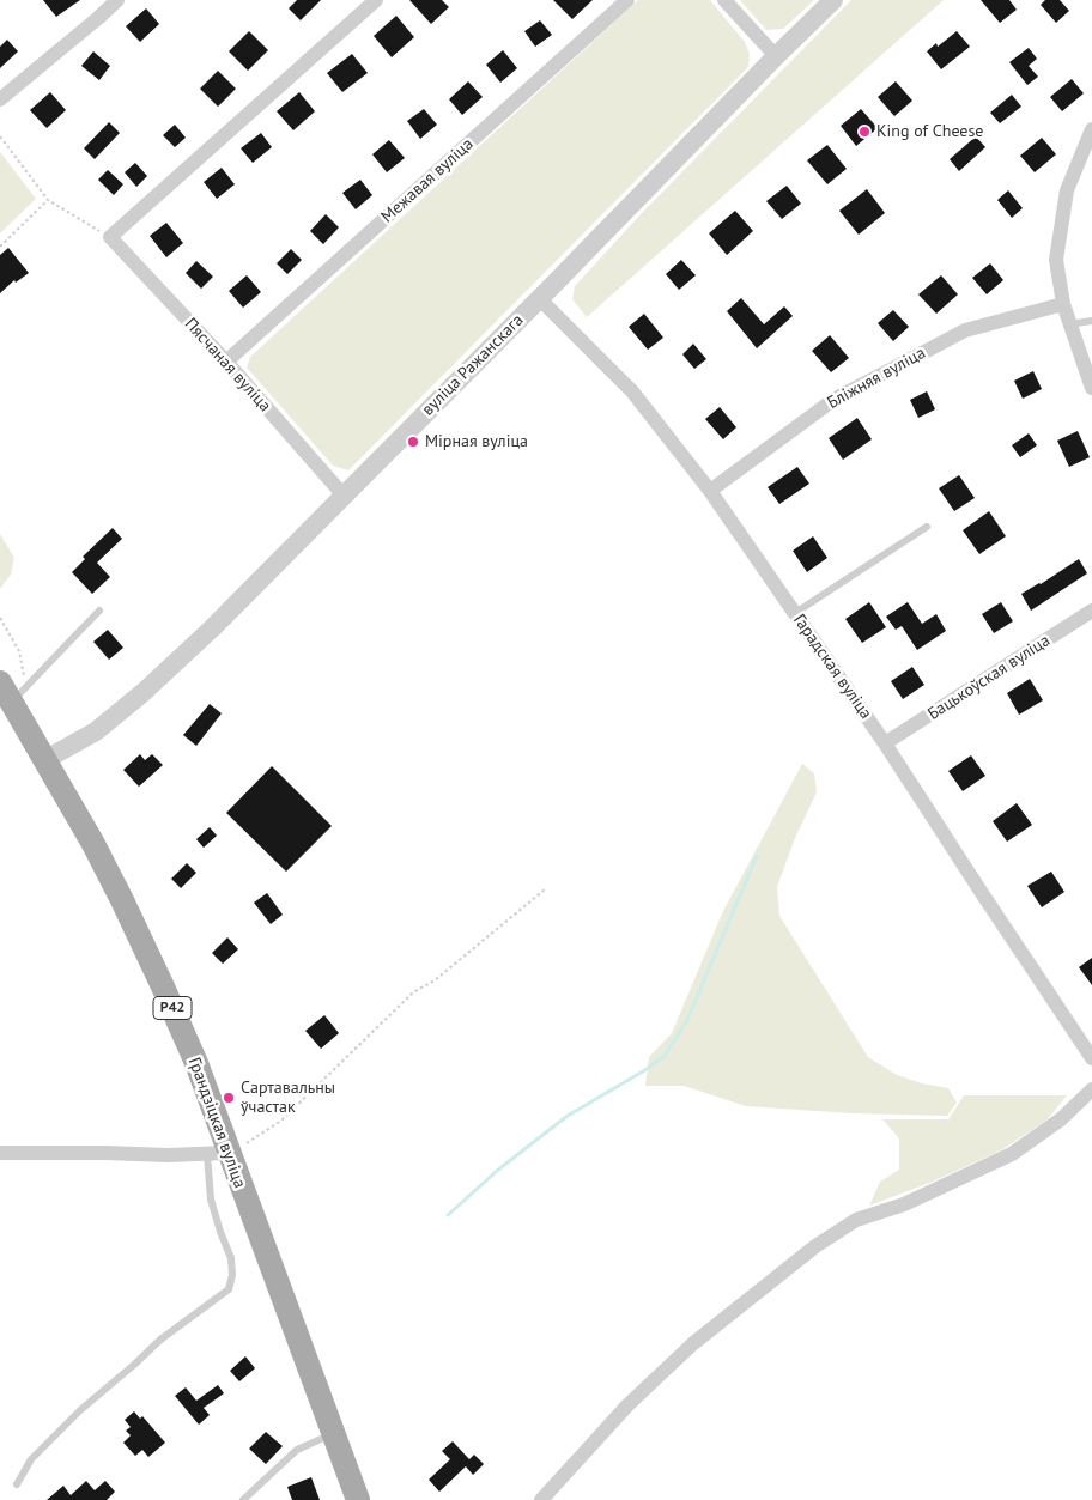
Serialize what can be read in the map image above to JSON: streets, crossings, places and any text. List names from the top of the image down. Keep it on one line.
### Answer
{"streets":{"main road":["Р42","Грандзіцкая вуліца"],"street":["Межавая вуліца","Пясчаная вуліца","вуліца Ражанскага","Бліжняя вуліца","Гарадская вуліца","Бацькоўская вуліца"]},"crossings":[["Межавая вуліца","Пясчаная вуліца"],["Пясчаная вуліца","вуліца Ражанскага"],["вуліца Ражанскага","Гарадская вуліца"],["вуліца Ражанскага","Р42"],["вуліца Ражанскага","Грандзіцкая вуліца"],["Бліжняя вуліца","Гарадская вуліца"],["Гарадская вуліца","Бацькоўская вуліца"],["Р42","Грандзіцкая вуліца"]],"places":["King of Cheese","Мірная вуліца","Сартавальны ўчастак"]}
